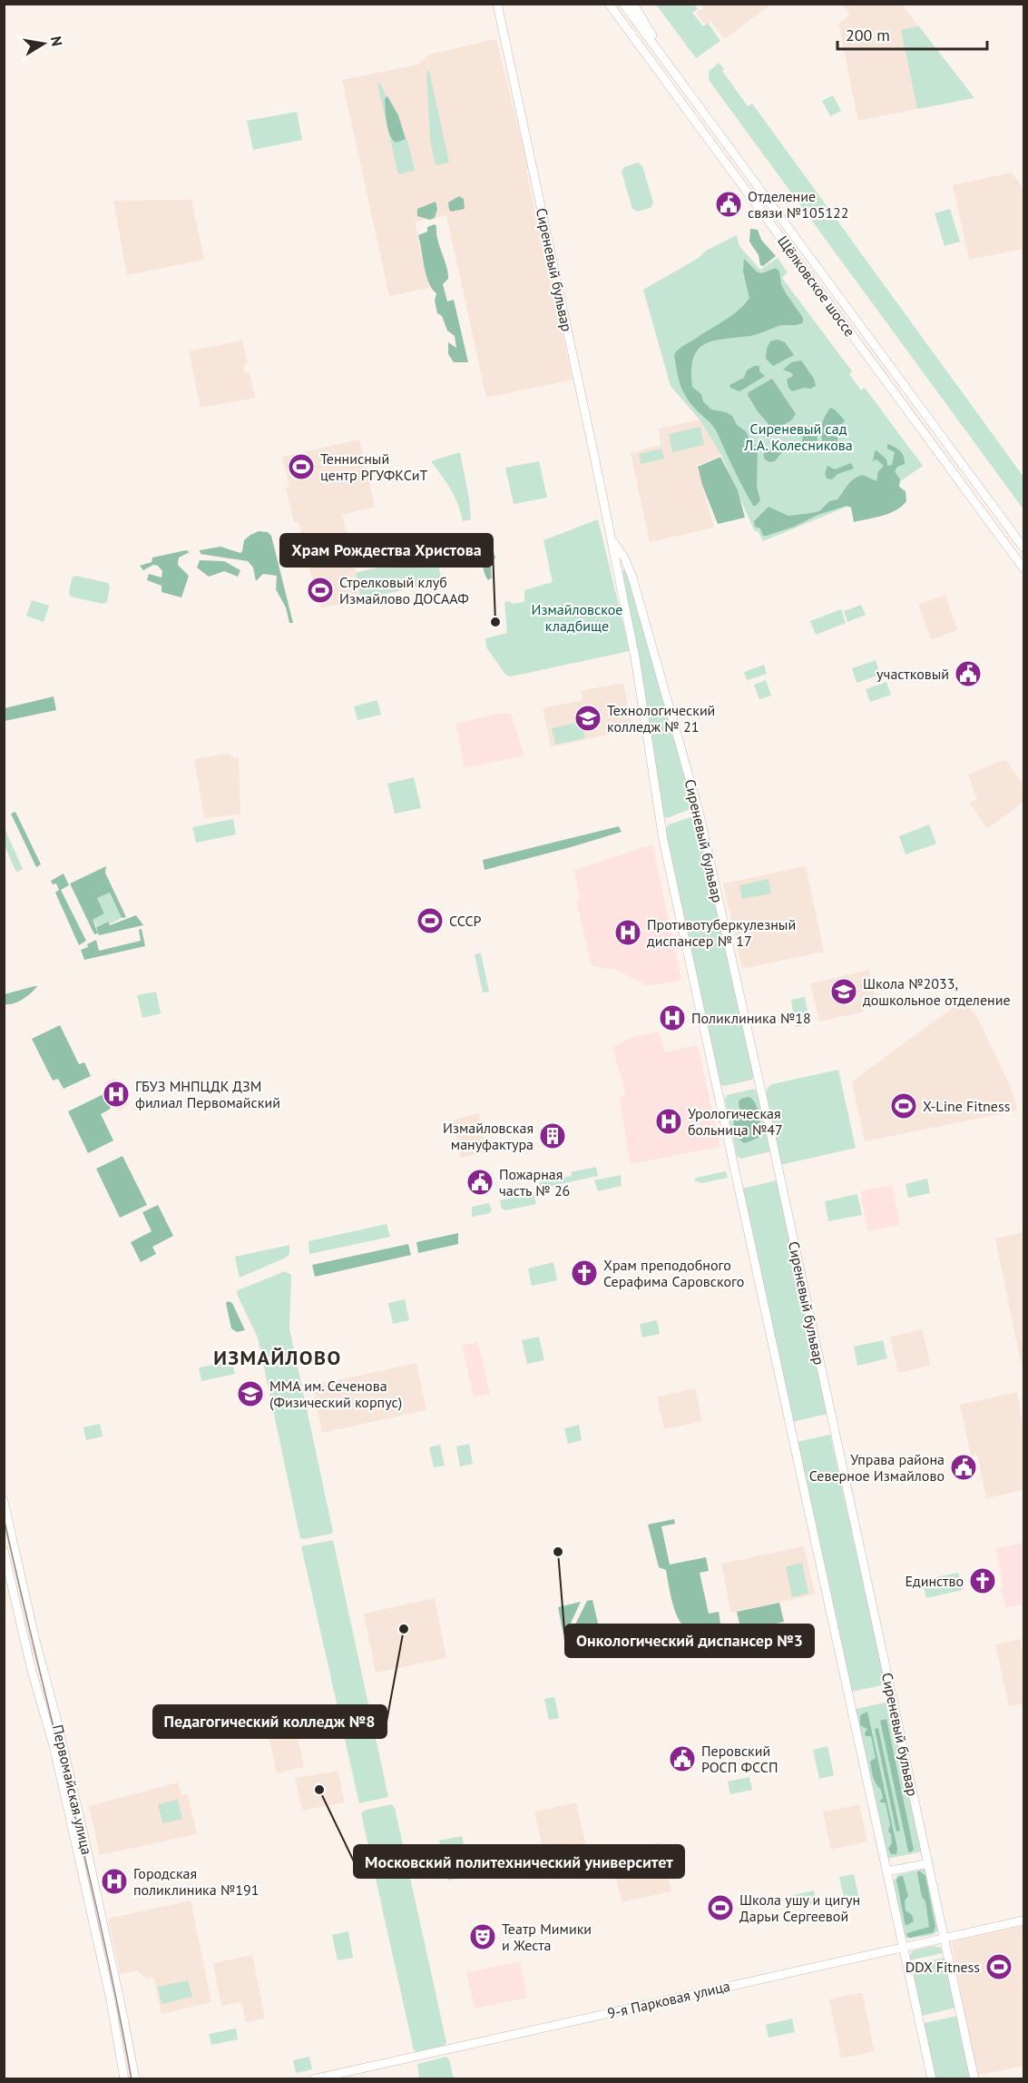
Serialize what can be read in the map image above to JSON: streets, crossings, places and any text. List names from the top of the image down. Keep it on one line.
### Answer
{"streets":{"main road":["Сиреневый бульвар","Щёлковское шоссе","Первомайская улица","9-я Парковая улица"]},"crossings":[["Сиреневый бульвар","9-я Парковая улица"]],"districts":["ИЗМАЙЛОВО"],"parks":["Сиреневый сад Л.А. Колесникова","Измайловское кладбище"],"places":{"public building":["Отделение связи №105122","участковый","Пожарная часть № 26","Управа района Северное Измайлово","Перовский РОСП ФССП"],"sports":["Теннисный центр РГУФКСиТ","Стрелковый клуб Измайлово ДОСААФ","СССР","X-Line Fitness","Школа ушу и цигун Дарьи Сергеевой","DDX Fitness"],"other":["Храм Рождества Христова","Онкологический диспансер №3","Педагогический колледж №8","Московский политехнический университет"],"school or university":["Технологический колледж № 21","Школа №2033, дошкольное отделение","ММА им. Сеченова (Физический корпус)"],"hospital":["Противотуберкулезный диспансер № 17","Поликлиника №18","ГБУЗ МНПЦДК ДЗМ филиал Первомайский","Урологическая больница №47","Городская поликлиника №191"],"building":["Измайловская мануфактура"],"church":["Храм преподобного Серафима Саровского","Единство"],"theatre":["Театр Мимики и Жеста"]},"scale_bar":"200 m","north":"right"}
